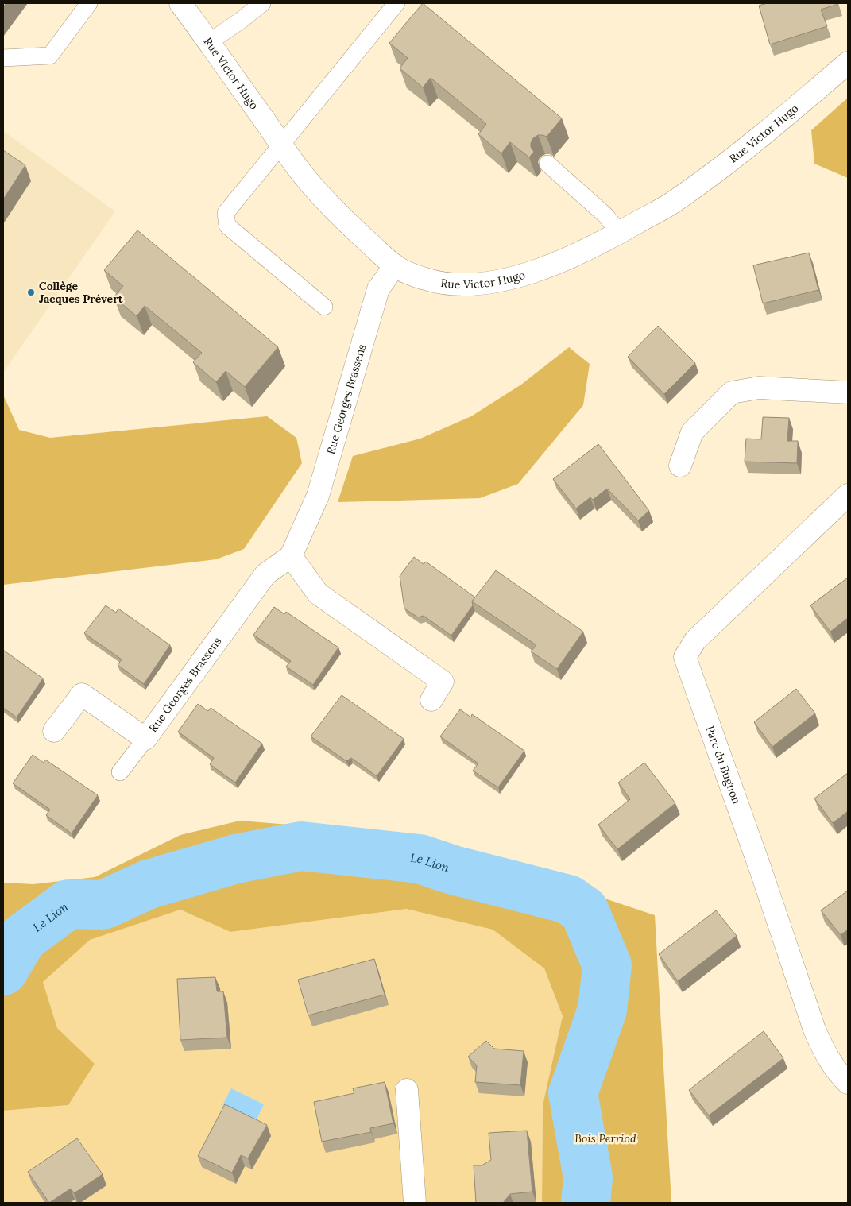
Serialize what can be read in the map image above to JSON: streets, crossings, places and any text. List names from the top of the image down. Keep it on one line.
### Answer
{"streets":{"street":["Rue Victor Hugo","Rue Georges Brassens","Parc du Bugnon"]},"crossings":[["Rue Victor Hugo","Rue Georges Brassens"]],"water":["Le Lion"],"parks":["Bois Perriod"],"places":["Collège Jacques Prévert"]}
